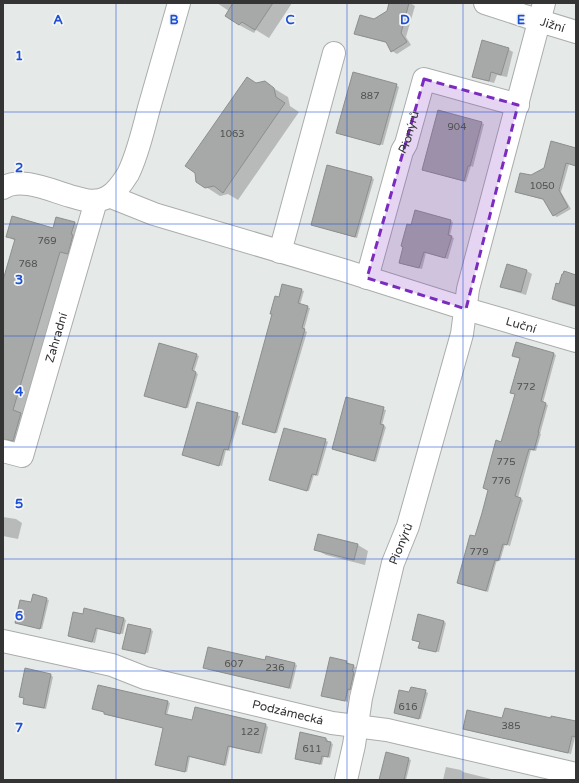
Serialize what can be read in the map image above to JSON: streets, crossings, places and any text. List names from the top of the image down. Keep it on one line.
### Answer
{"streets":{"street":["Jižní","Pionýrů","Luční","Zahradní","Podzámecká"]},"crossings":[["Jižní","Pionýrů"],["Pionýrů","Luční"],["Pionýrů","Podzámecká"]],"house_numbers":["887","904","1063","1050","769","768","772","775","776","779","607","236","616","385","122","611"],"grid":{"columns":["A","B","C","D","E"],"rows":["1","2","3","4","5","6","7"]}}
